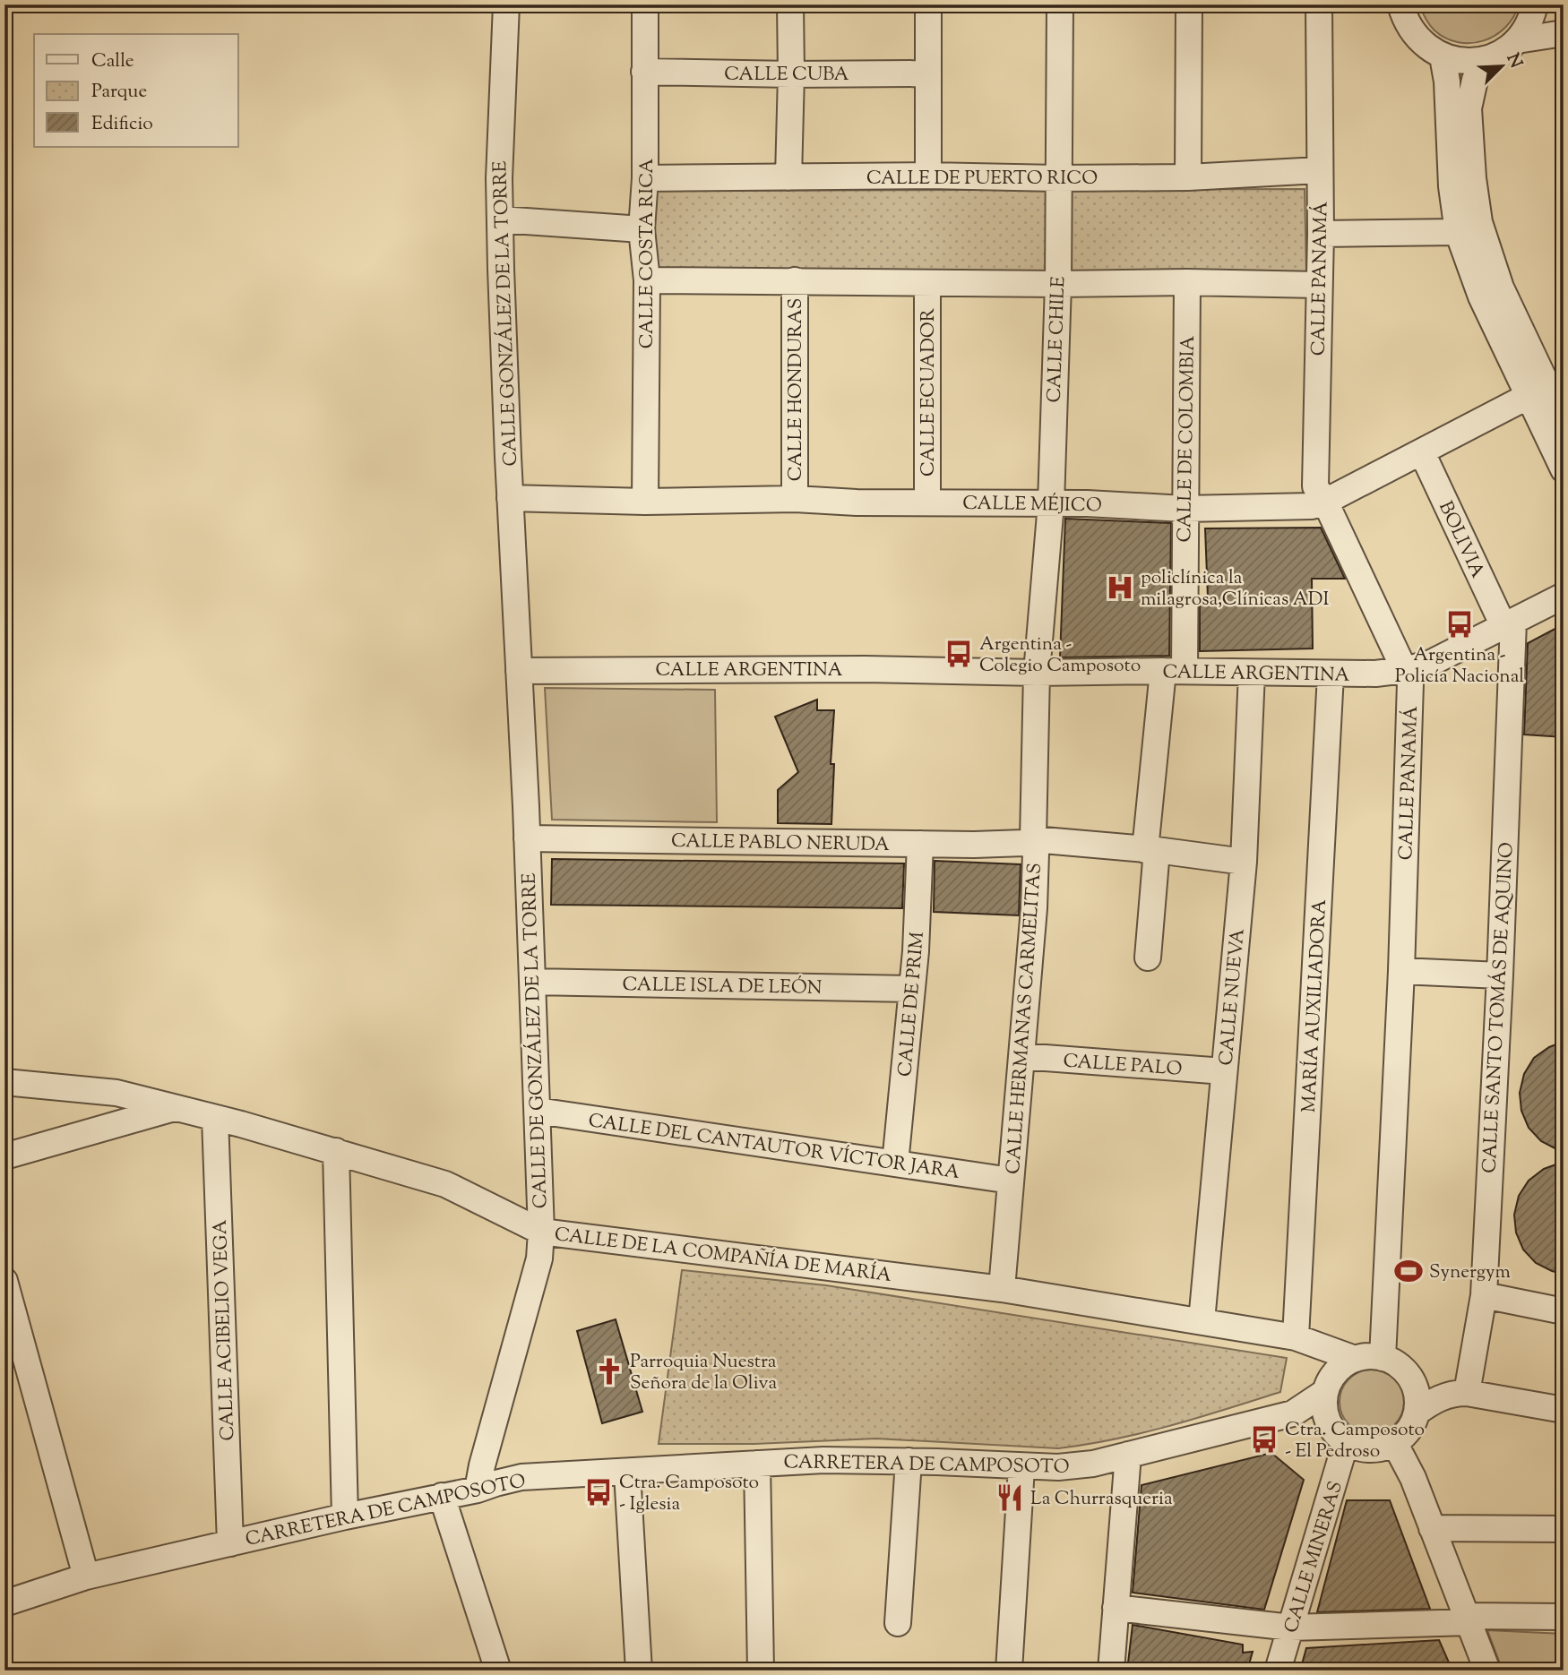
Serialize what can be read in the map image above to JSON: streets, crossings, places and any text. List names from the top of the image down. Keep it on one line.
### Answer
{"streets":{"street":["CALLE CUBA","CALLE DE PUERTO RICO","CALLE COSTA RICA","CALLE PANAMÁ","CALLE GONZÁLEZ DE LA TORRE","CALLE CHILE","CALLE HONDURAS","CALLE ECUADOR","CALLE DE COLOMBIA","CALLE MÉJICO","BOLIVIA","CALLE ARGENTINA","CALLE PABLO NERUDA","CALLE ISLA DE LEÓN","CALLE NUEVA","CALLE DE PRIM","MARÍA AUXILIADORA","CALLE SANTO TOMÁS DE AQUINO","CALLE HERMANAS CARMELITAS","CALLE DE GONZÁLEZ DE LA TORRE","CALLE PALO","CALLE DEL CANTAUTOR VÍCTOR JARA","CALLE DE LA COMPAÑÍA DE MARÍA","CALLE ACIBELIO VEGA","CARRETERA DE CAMPOSOTO","CALLE MINERAS"]},"crossings":[["CALLE CUBA","CALLE COSTA RICA"],["CALLE DE PUERTO RICO","CALLE COSTA RICA"],["CALLE DE PUERTO RICO","CALLE PANAMÁ"],["CALLE DE PUERTO RICO","CALLE CHILE"],["CALLE COSTA RICA","CALLE MÉJICO"],["CALLE PANAMÁ","CALLE MÉJICO"],["CALLE PANAMÁ","CALLE ARGENTINA"],["CALLE PANAMÁ","CALLE DE LA COMPAÑÍA DE MARÍA"],["CALLE PANAMÁ","CARRETERA DE CAMPOSOTO"],["CALLE PANAMÁ","CALLE MINERAS"],["CALLE GONZÁLEZ DE LA TORRE","CALLE MÉJICO"],["CALLE GONZÁLEZ DE LA TORRE","CALLE DE GONZÁLEZ DE LA TORRE"],["CALLE CHILE","CALLE MÉJICO"],["CALLE CHILE","CALLE ARGENTINA"],["CALLE CHILE","CALLE HERMANAS CARMELITAS"],["CALLE HONDURAS","CALLE MÉJICO"],["CALLE ECUADOR","CALLE MÉJICO"],["CALLE DE COLOMBIA","CALLE MÉJICO"],["CALLE DE COLOMBIA","CALLE ARGENTINA"],["CALLE DE COLOMBIA","CALLE PABLO NERUDA"],["CALLE MÉJICO","BOLIVIA"],["BOLIVIA","CALLE ARGENTINA"],["BOLIVIA","CALLE SANTO TOMÁS DE AQUINO"],["CALLE ARGENTINA","CALLE NUEVA"],["CALLE ARGENTINA","MARÍA AUXILIADORA"],["CALLE ARGENTINA","CALLE SANTO TOMÁS DE AQUINO"],["CALLE ARGENTINA","CALLE HERMANAS CARMELITAS"],["CALLE ARGENTINA","CALLE DE GONZÁLEZ DE LA TORRE"],["CALLE PABLO NERUDA","CALLE NUEVA"],["CALLE PABLO NERUDA","CALLE DE PRIM"],["CALLE PABLO NERUDA","CALLE HERMANAS CARMELITAS"],["CALLE PABLO NERUDA","CALLE DE GONZÁLEZ DE LA TORRE"],["CALLE ISLA DE LEÓN","CALLE DE PRIM"],["CALLE ISLA DE LEÓN","CALLE DE GONZÁLEZ DE LA TORRE"],["CALLE NUEVA","CALLE PALO"],["CALLE NUEVA","CALLE DE LA COMPAÑÍA DE MARÍA"],["CALLE DE PRIM","CALLE DEL CANTAUTOR VÍCTOR JARA"],["MARÍA AUXILIADORA","CALLE DE LA COMPAÑÍA DE MARÍA"],["CALLE HERMANAS CARMELITAS","CALLE PALO"],["CALLE HERMANAS CARMELITAS","CALLE DEL CANTAUTOR VÍCTOR JARA"],["CALLE HERMANAS CARMELITAS","CALLE DE LA COMPAÑÍA DE MARÍA"],["CALLE DE GONZÁLEZ DE LA TORRE","CALLE DEL CANTAUTOR VÍCTOR JARA"],["CALLE DE GONZÁLEZ DE LA TORRE","CALLE DE LA COMPAÑÍA DE MARÍA"],["CALLE DE GONZÁLEZ DE LA TORRE","CARRETERA DE CAMPOSOTO"],["CALLE DE LA COMPAÑÍA DE MARÍA","CALLE ACIBELIO VEGA"],["CALLE DE LA COMPAÑÍA DE MARÍA","CARRETERA DE CAMPOSOTO"],["CALLE DE LA COMPAÑÍA DE MARÍA","CALLE MINERAS"],["CALLE ACIBELIO VEGA","CARRETERA DE CAMPOSOTO"],["CARRETERA DE CAMPOSOTO","CALLE MINERAS"]],"places":{"hospital":["policlínica la milagrosa,Clínicas ADI"],"bus stop":["Argentina - Policía Nacional","Argentina - Colegio Camposoto","Ctra. Camposoto - El Pedroso","Ctra. Camposoto - Iglesia"],"sports":["Synergym"],"church":["Parroquia Nuestra Señora de la Oliva"],"restaurant":["La Churrasqueria"]},"legend":["Calle","Parque","Edificio"],"north":"top right"}
